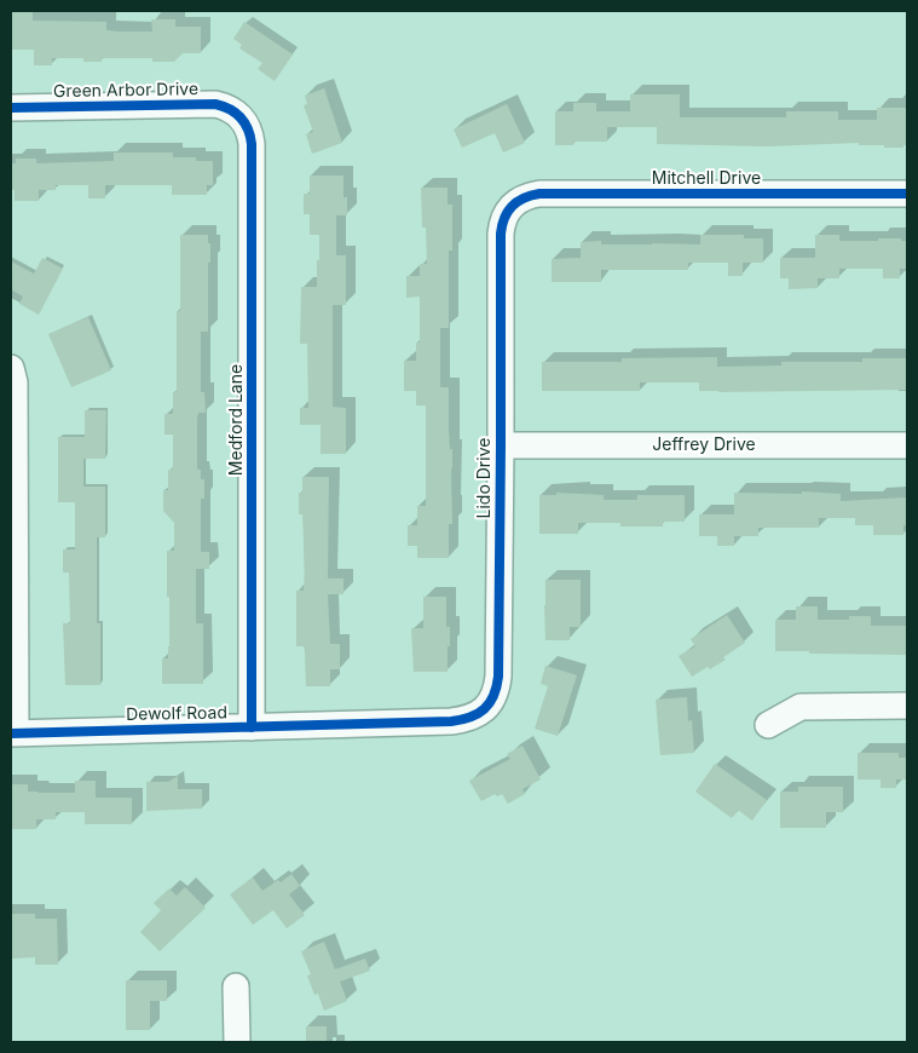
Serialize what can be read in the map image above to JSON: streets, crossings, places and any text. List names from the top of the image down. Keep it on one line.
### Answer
{"streets":{"street":["Green Arbor Drive","Mitchell Drive","Medford Lane","Jeffrey Drive","Lido Drive","Dewolf Road"]},"crossings":[["Green Arbor Drive","Medford Lane"],["Mitchell Drive","Lido Drive"],["Medford Lane","Dewolf Road"],["Jeffrey Drive","Lido Drive"],["Lido Drive","Dewolf Road"]]}
